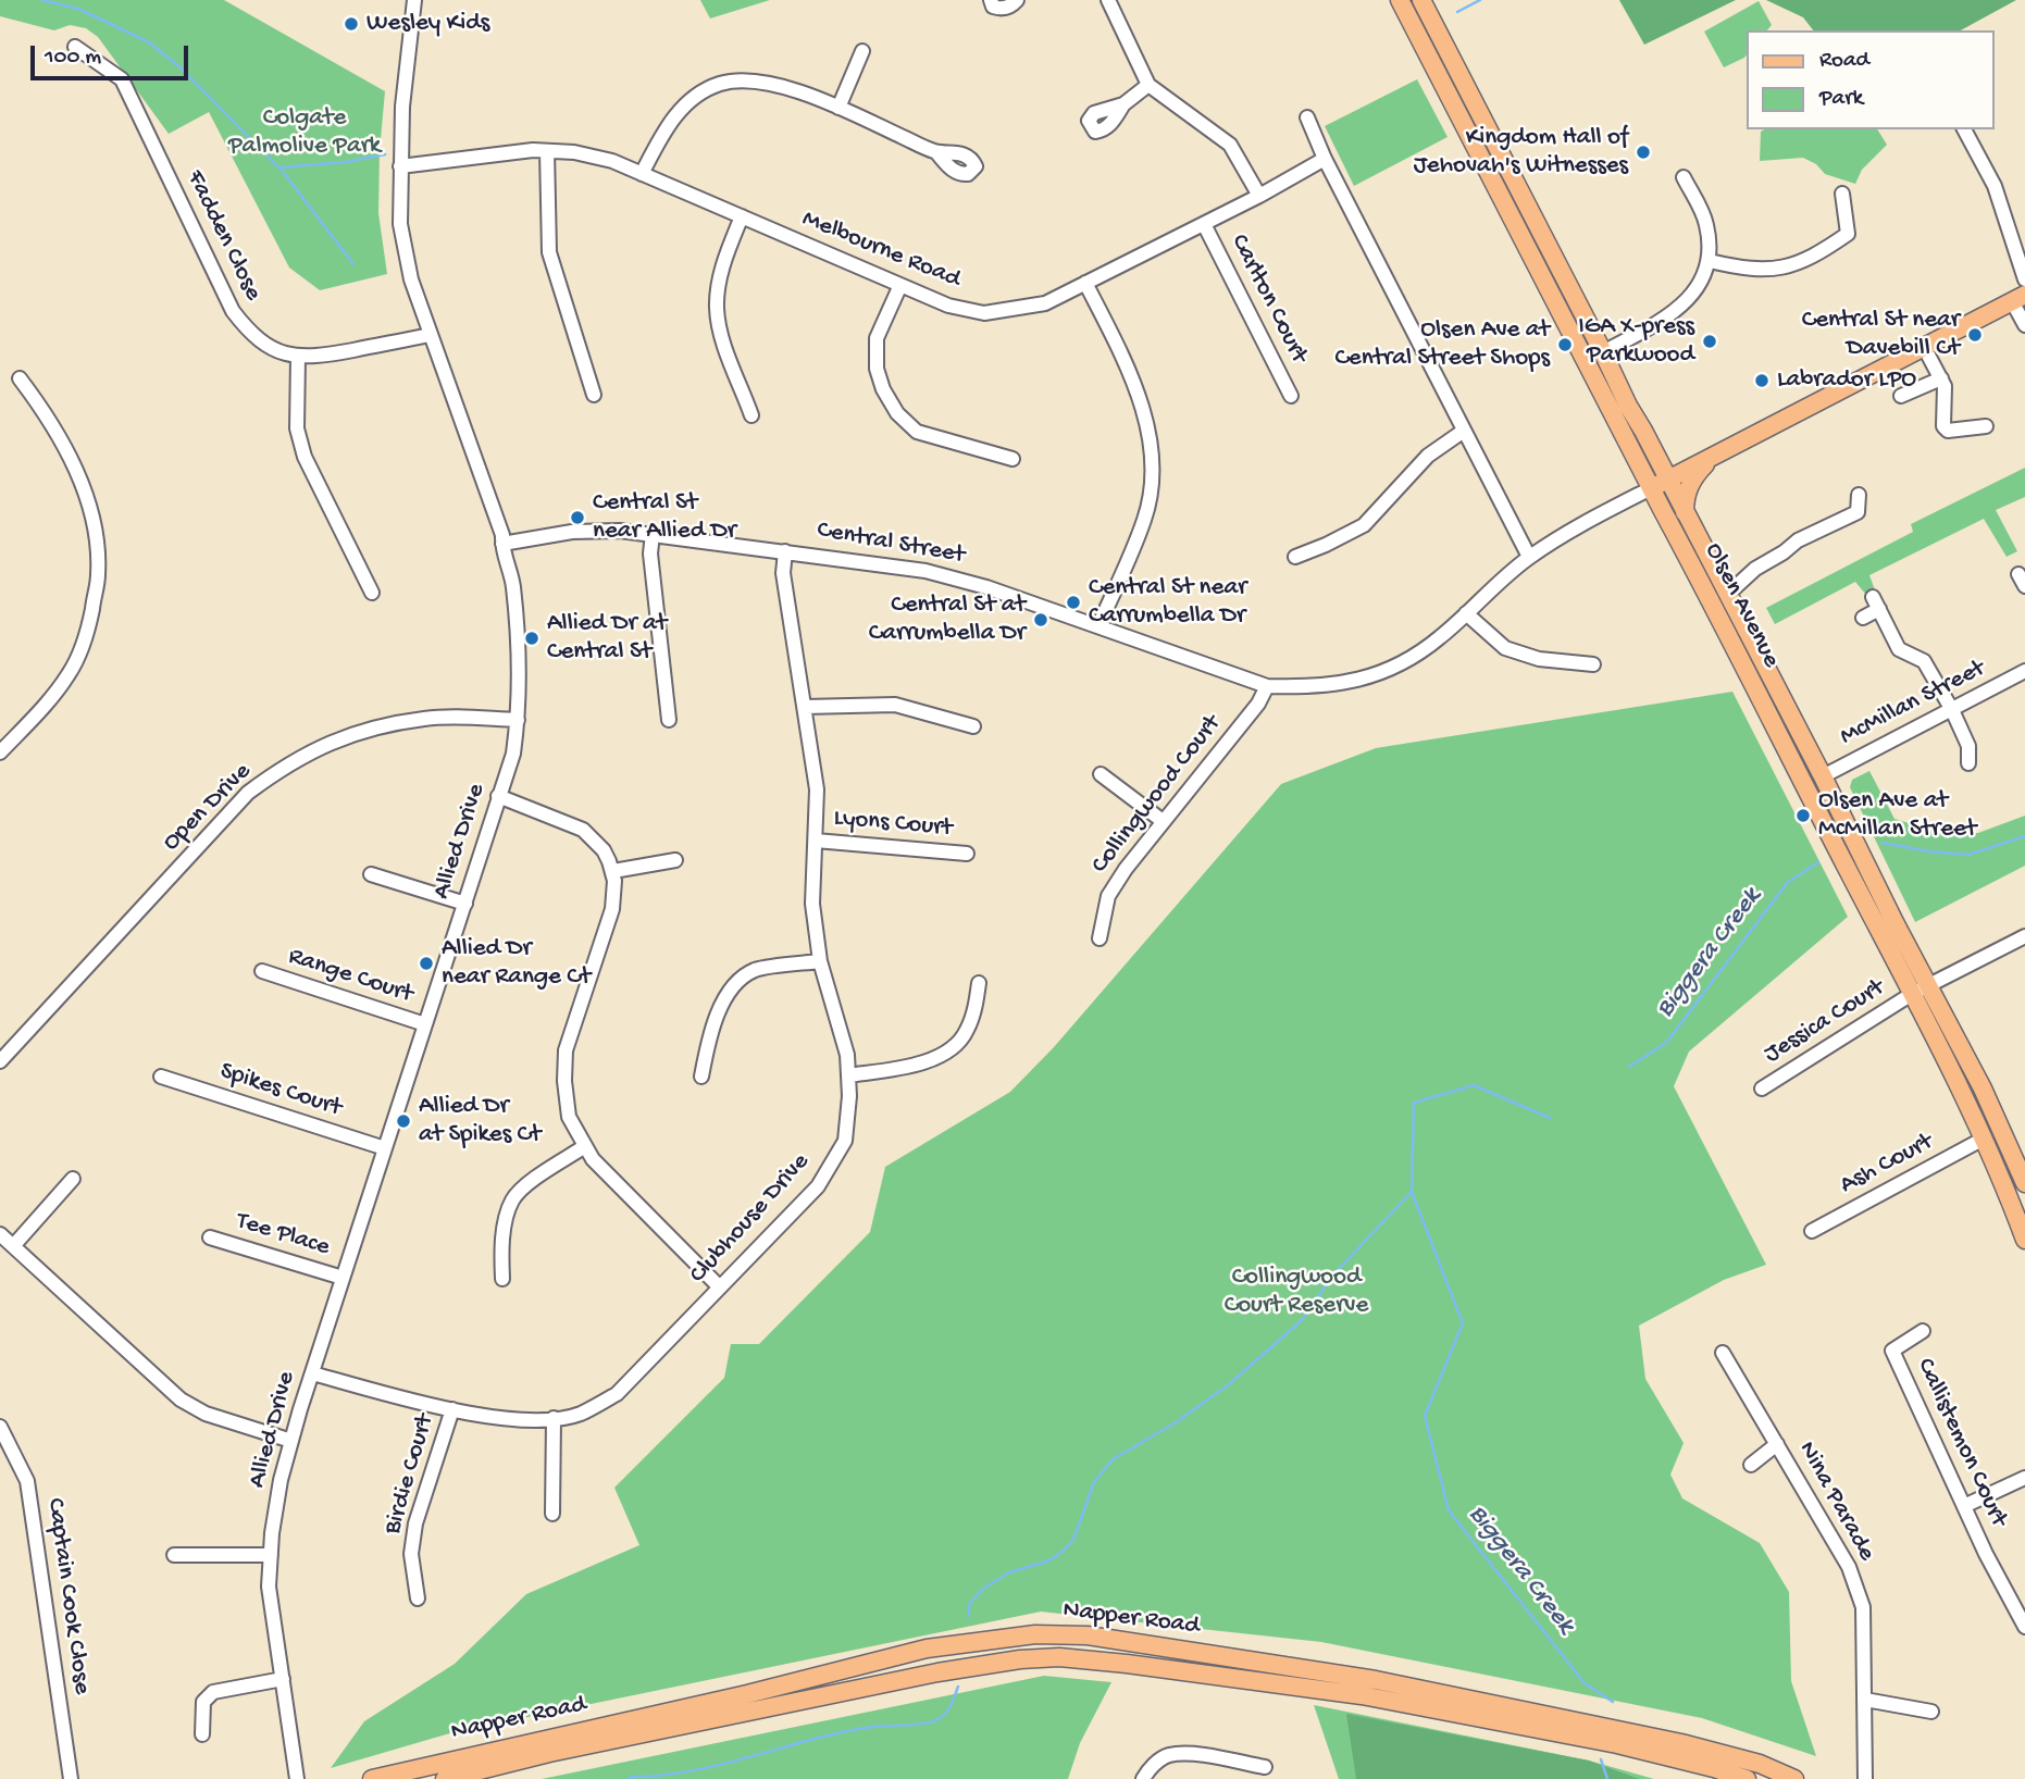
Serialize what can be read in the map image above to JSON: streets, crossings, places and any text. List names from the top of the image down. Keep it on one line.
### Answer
{"streets":{"main road":["Central Street","Olsen Avenue","Napper Road"],"street":["Fadden Close","Melbourne Road","Carlton Court","McMillan Street","Collingwood Court","Open Drive","Lyons Court","Allied Drive","Range Court","Jessica Court","Spikes Court","Ash Court","Clubhouse Drive","Tee Place","Callistemon Court","Birdie Court","Nina Parade","Captain Cook Close"]},"crossings":[["Fadden Close","Allied Drive"],["Melbourne Road","Carlton Court"],["Melbourne Road","Allied Drive"],["Central Street","Olsen Avenue"],["Central Street","Collingwood Court"],["Central Street","Allied Drive"],["Central Street","Clubhouse Drive"],["Olsen Avenue","McMillan Street"],["Olsen Avenue","Jessica Court"],["Olsen Avenue","Ash Court"],["Open Drive","Allied Drive"],["Lyons Court","Clubhouse Drive"],["Allied Drive","Range Court"],["Allied Drive","Spikes Court"],["Allied Drive","Clubhouse Drive"],["Allied Drive","Tee Place"],["Clubhouse Drive","Birdie Court"]],"water":["Biggera Creek"],"parks":["Colgate Palmolive Park","Collingwood Court Reserve"],"places":["Wesley Kids","Kingdom Hall of Jehovah's Witnesses","Central St near Davebill Ct","IGA X-press Parkwood","Olsen Ave at Central Street Shops","Labrador LPO","Central St near Allied Dr","Central St near Carrumbella Dr","Central St at Carrumbella Dr","Allied Dr at Central St","Olsen Ave at McMillan Street","Allied Dr near Range Ct","Allied Dr at Spikes Ct"],"legend":["Road","Park"],"scale_bar":"100 m"}
